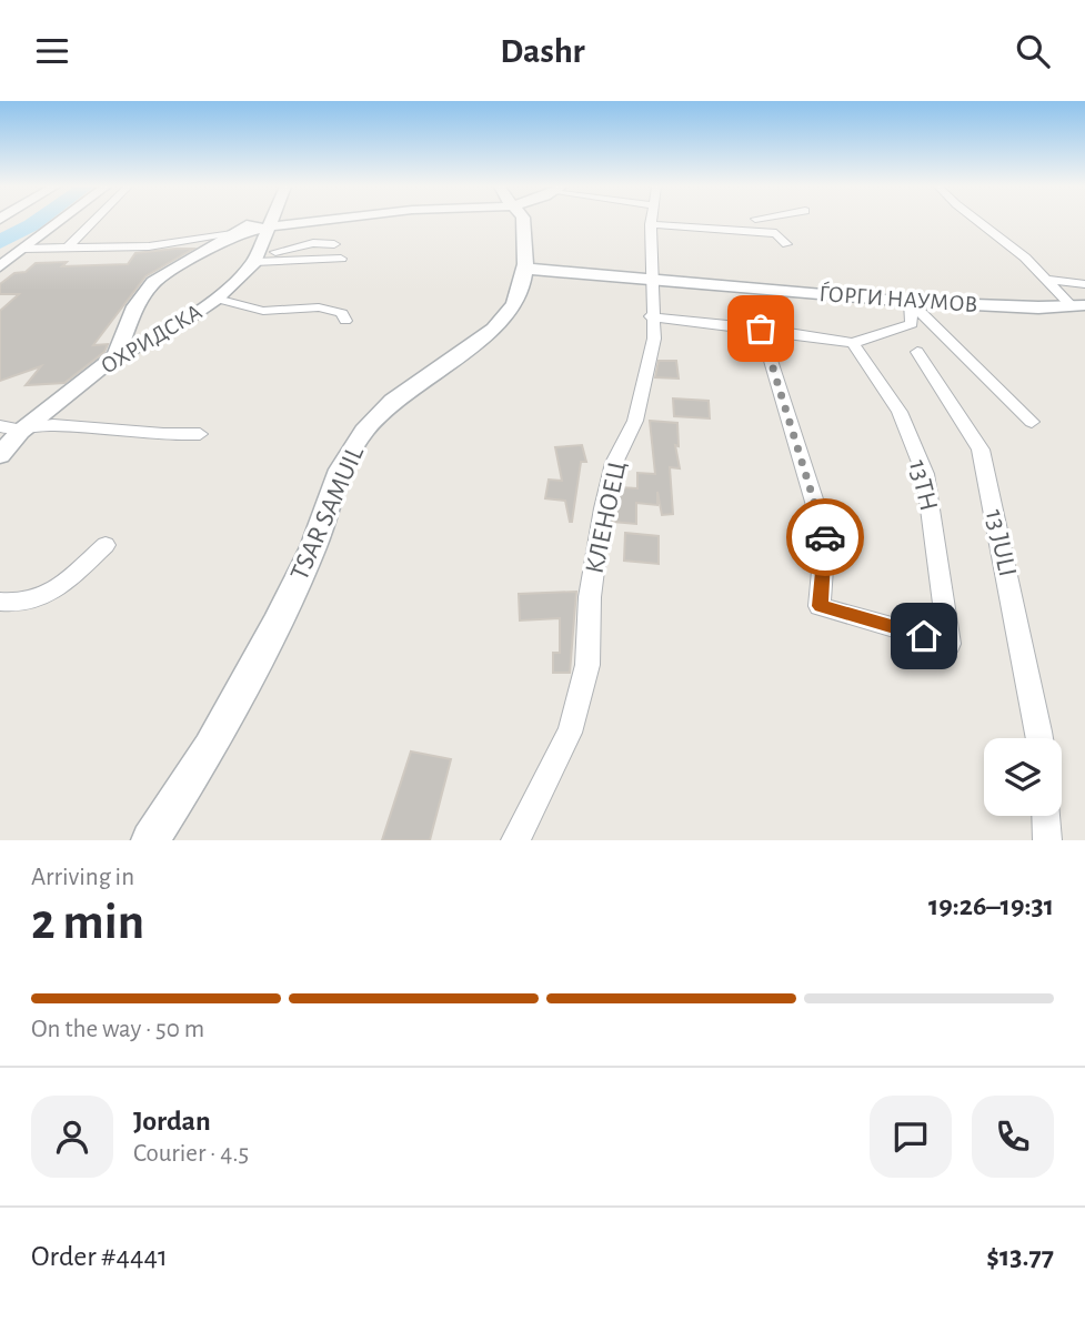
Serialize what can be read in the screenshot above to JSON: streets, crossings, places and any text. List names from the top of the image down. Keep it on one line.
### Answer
{"streets":{"street":["ЃОРГИ НАУМОВ","ОХРИДСКА","13TH","TSAR SAMUIL","КЛЕНОЕЦ","13 JULI"]},"crossings":[["ЃОРГИ НАУМОВ","TSAR SAMUIL"],["ЃОРГИ НАУМОВ","КЛЕНОЕЦ"]],"page":{"header":"Dashr","heading":["2 min","Arriving in","19:26–19:31"],"panel":["Jordan","Courier · 4.5","Order #4441","$13.77"],"bar":"On the way · 50 m"}}
